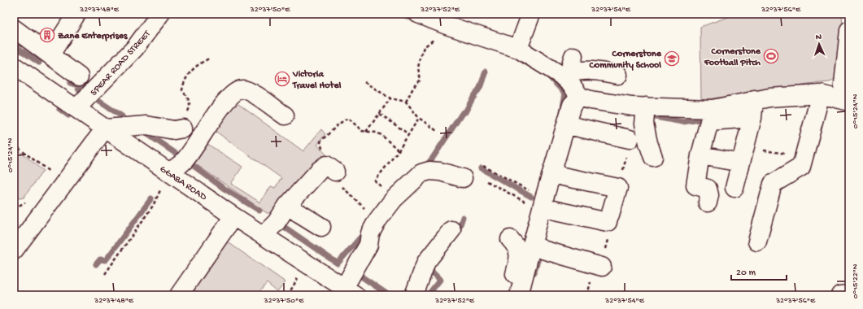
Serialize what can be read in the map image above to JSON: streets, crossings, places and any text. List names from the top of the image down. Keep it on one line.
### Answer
{"streets":{"street":["SPEAR ROAD STREET","GGABA ROAD"]},"crossings":[["SPEAR ROAD STREET","GGABA ROAD"]],"places":{"building":["Zane Enterprises"],"sports":["Cornerstone Football Pitch"],"school or university":["Cornerstone Community School"],"hotel":["Victoria Travel Hotel"]},"scale_bar":"20 m","north":"top","coordinates":["32°37'48\"E","32°37'50\"E","32°37'52\"E","32°37'54\"E","32°37'56\"E","0°15'24\"N","0°15'22\"N"]}
